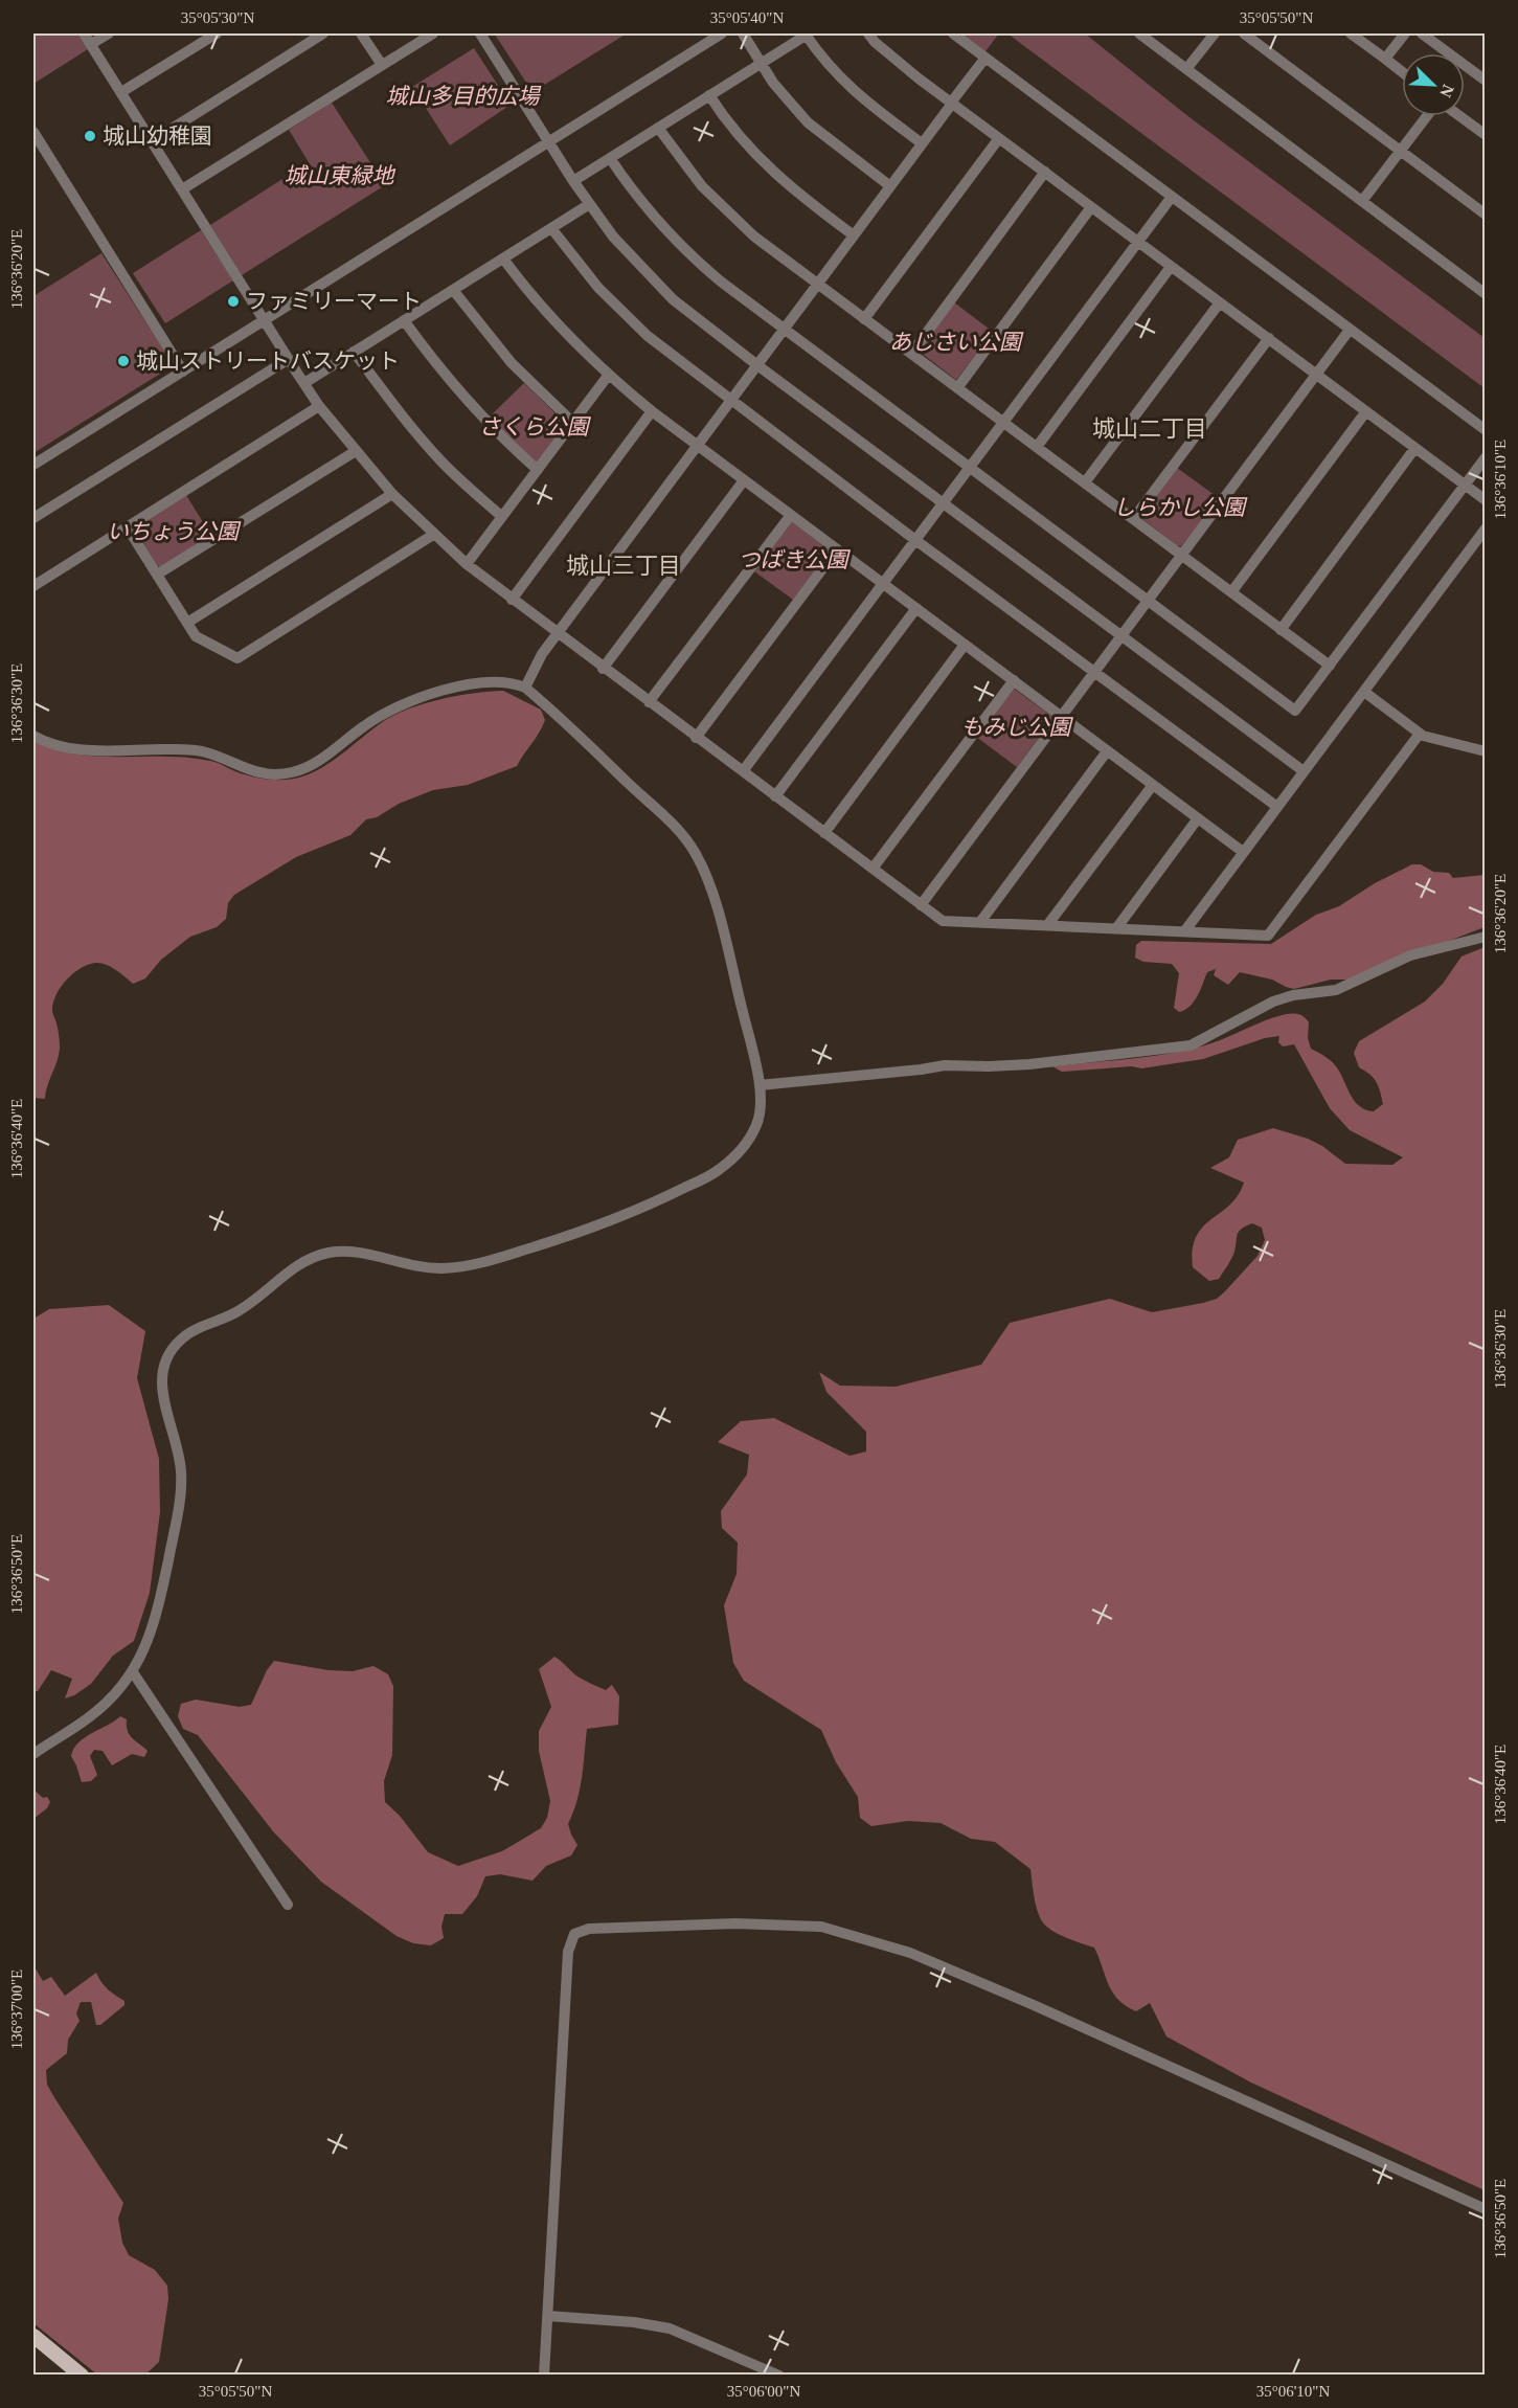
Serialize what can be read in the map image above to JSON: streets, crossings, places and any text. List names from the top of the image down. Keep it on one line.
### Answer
{"districts":["城山二丁目","城山三丁目"],"parks":["城山多目的広場","城山東緑地","あじさい公園","さくら公園","しらかし公園","いちょう公園","つばき公園","もみじ公園"],"places":["城山幼稚園","ファミリーマート","城山ストリートバスケット"],"north":"bottom right","coordinates":["35°05'30\"N","35°05'40\"N","35°05'50\"N","136°36'20\"E","136°36'10\"E","136°36'30\"E","136°36'40\"E","136°36'50\"E","136°37'00\"E","35°06'00\"N","35°06'10\"N"]}
